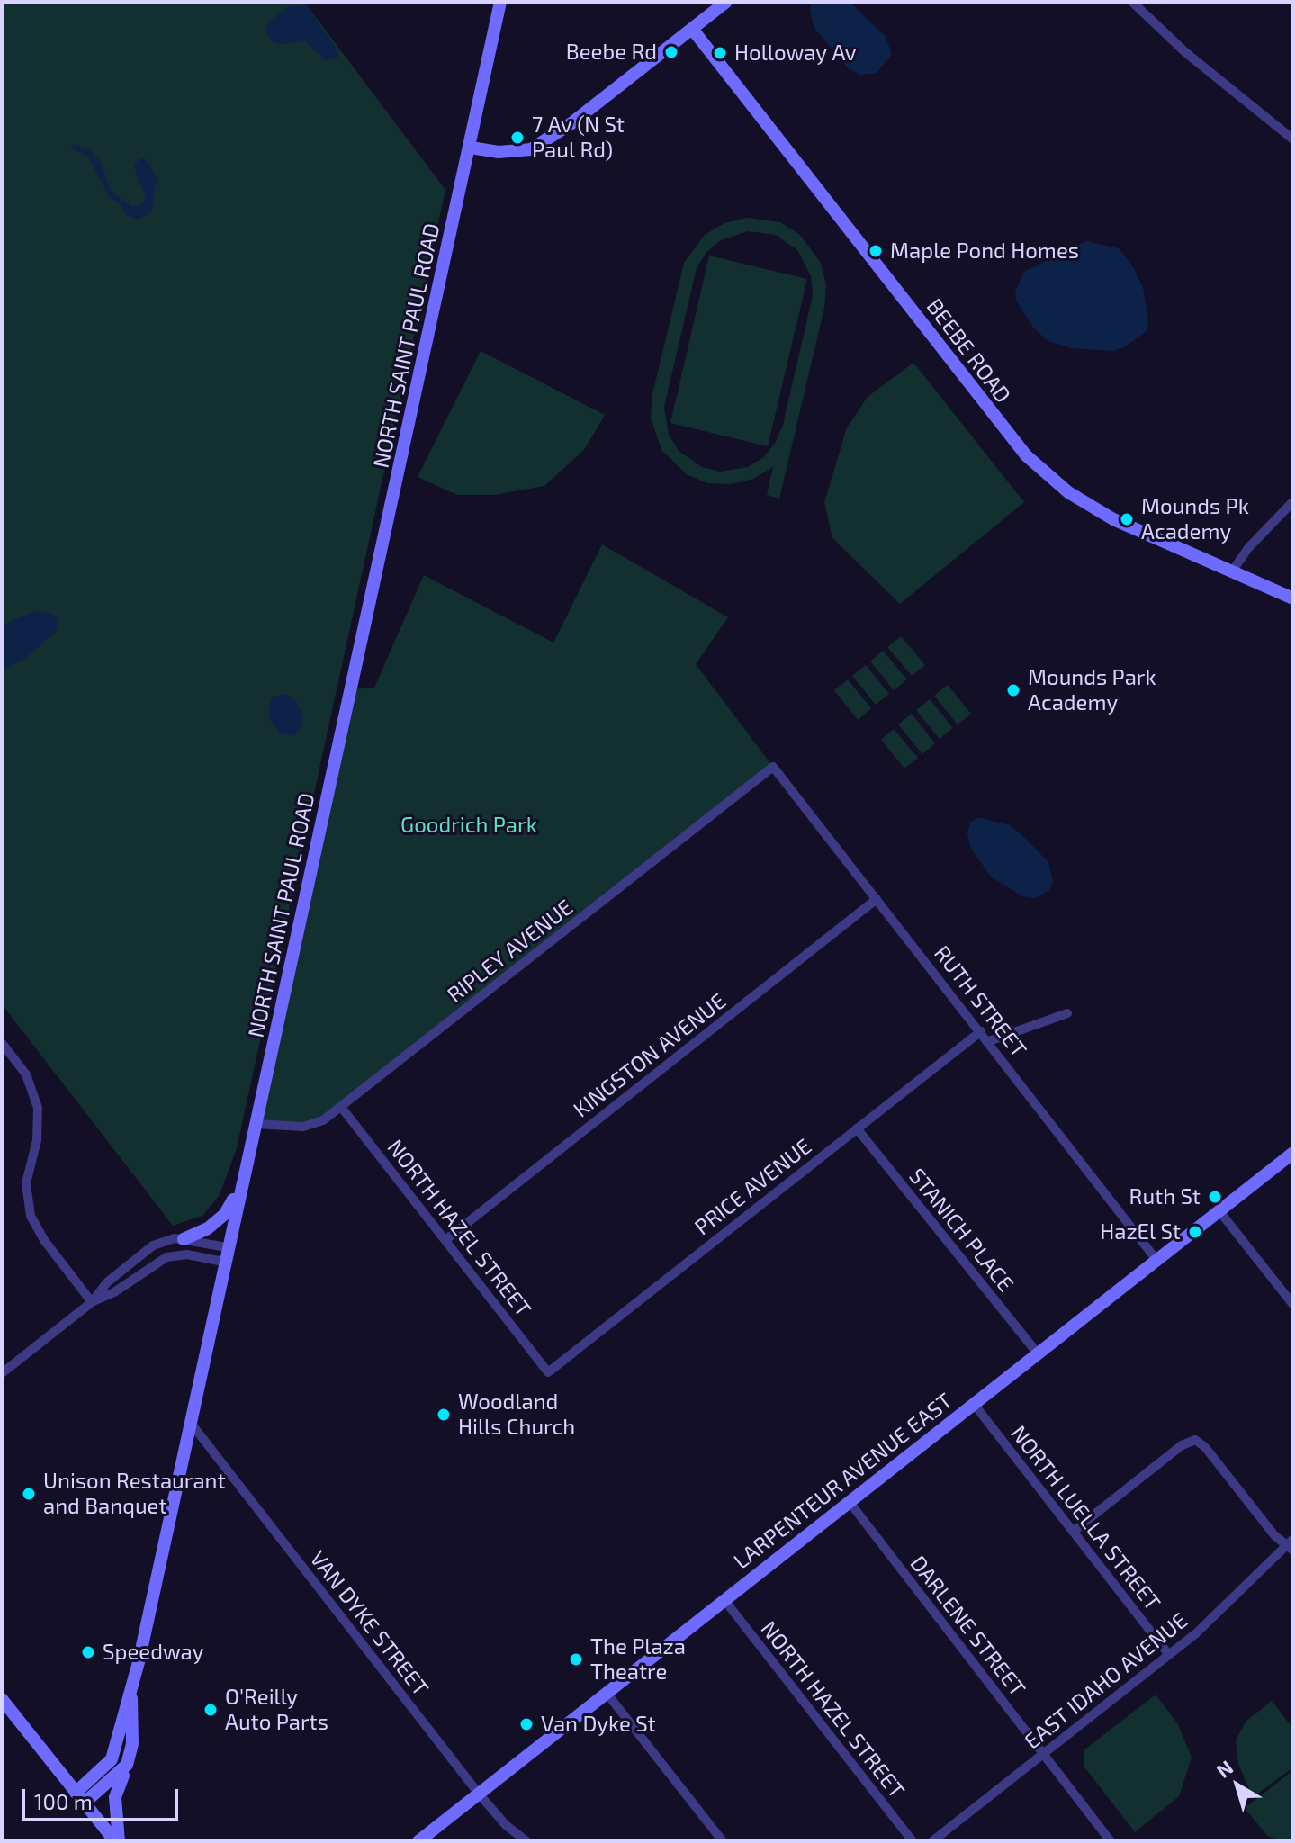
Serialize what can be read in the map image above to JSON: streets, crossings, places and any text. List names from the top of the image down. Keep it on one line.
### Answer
{"streets":{"street":["NORTH SAINT PAUL ROAD","BEEBE ROAD","RIPLEY AVENUE","RUTH STREET","KINGSTON AVENUE","PRICE AVENUE","NORTH HAZEL STREET","STANICH PLACE","LARPENTEUR AVENUE EAST","NORTH LUELLA STREET","VAN DYKE STREET","DARLENE STREET","EAST IDAHO AVENUE"]},"crossings":[["NORTH SAINT PAUL ROAD","RIPLEY AVENUE"],["NORTH SAINT PAUL ROAD","VAN DYKE STREET"],["RIPLEY AVENUE","RUTH STREET"],["RIPLEY AVENUE","NORTH HAZEL STREET"],["RUTH STREET","KINGSTON AVENUE"],["RUTH STREET","PRICE AVENUE"],["RUTH STREET","LARPENTEUR AVENUE EAST"],["KINGSTON AVENUE","NORTH HAZEL STREET"],["PRICE AVENUE","NORTH HAZEL STREET"],["PRICE AVENUE","STANICH PLACE"],["NORTH HAZEL STREET","LARPENTEUR AVENUE EAST"],["STANICH PLACE","LARPENTEUR AVENUE EAST"],["LARPENTEUR AVENUE EAST","NORTH LUELLA STREET"],["LARPENTEUR AVENUE EAST","VAN DYKE STREET"],["LARPENTEUR AVENUE EAST","DARLENE STREET"],["NORTH LUELLA STREET","EAST IDAHO AVENUE"],["DARLENE STREET","EAST IDAHO AVENUE"]],"parks":["Goodrich Park"],"places":["Beebe Rd","Holloway Av","7 Av (N St Paul Rd)","Maple Pond Homes","Mounds Pk Academy","Mounds Park Academy","Ruth St","HazEl St","Woodland Hills Church","Unison Restaurant and Banquet","Speedway","The Plaza Theatre","O'Reilly Auto Parts","Van Dyke St"],"scale_bar":"100 m","north":"top left"}
